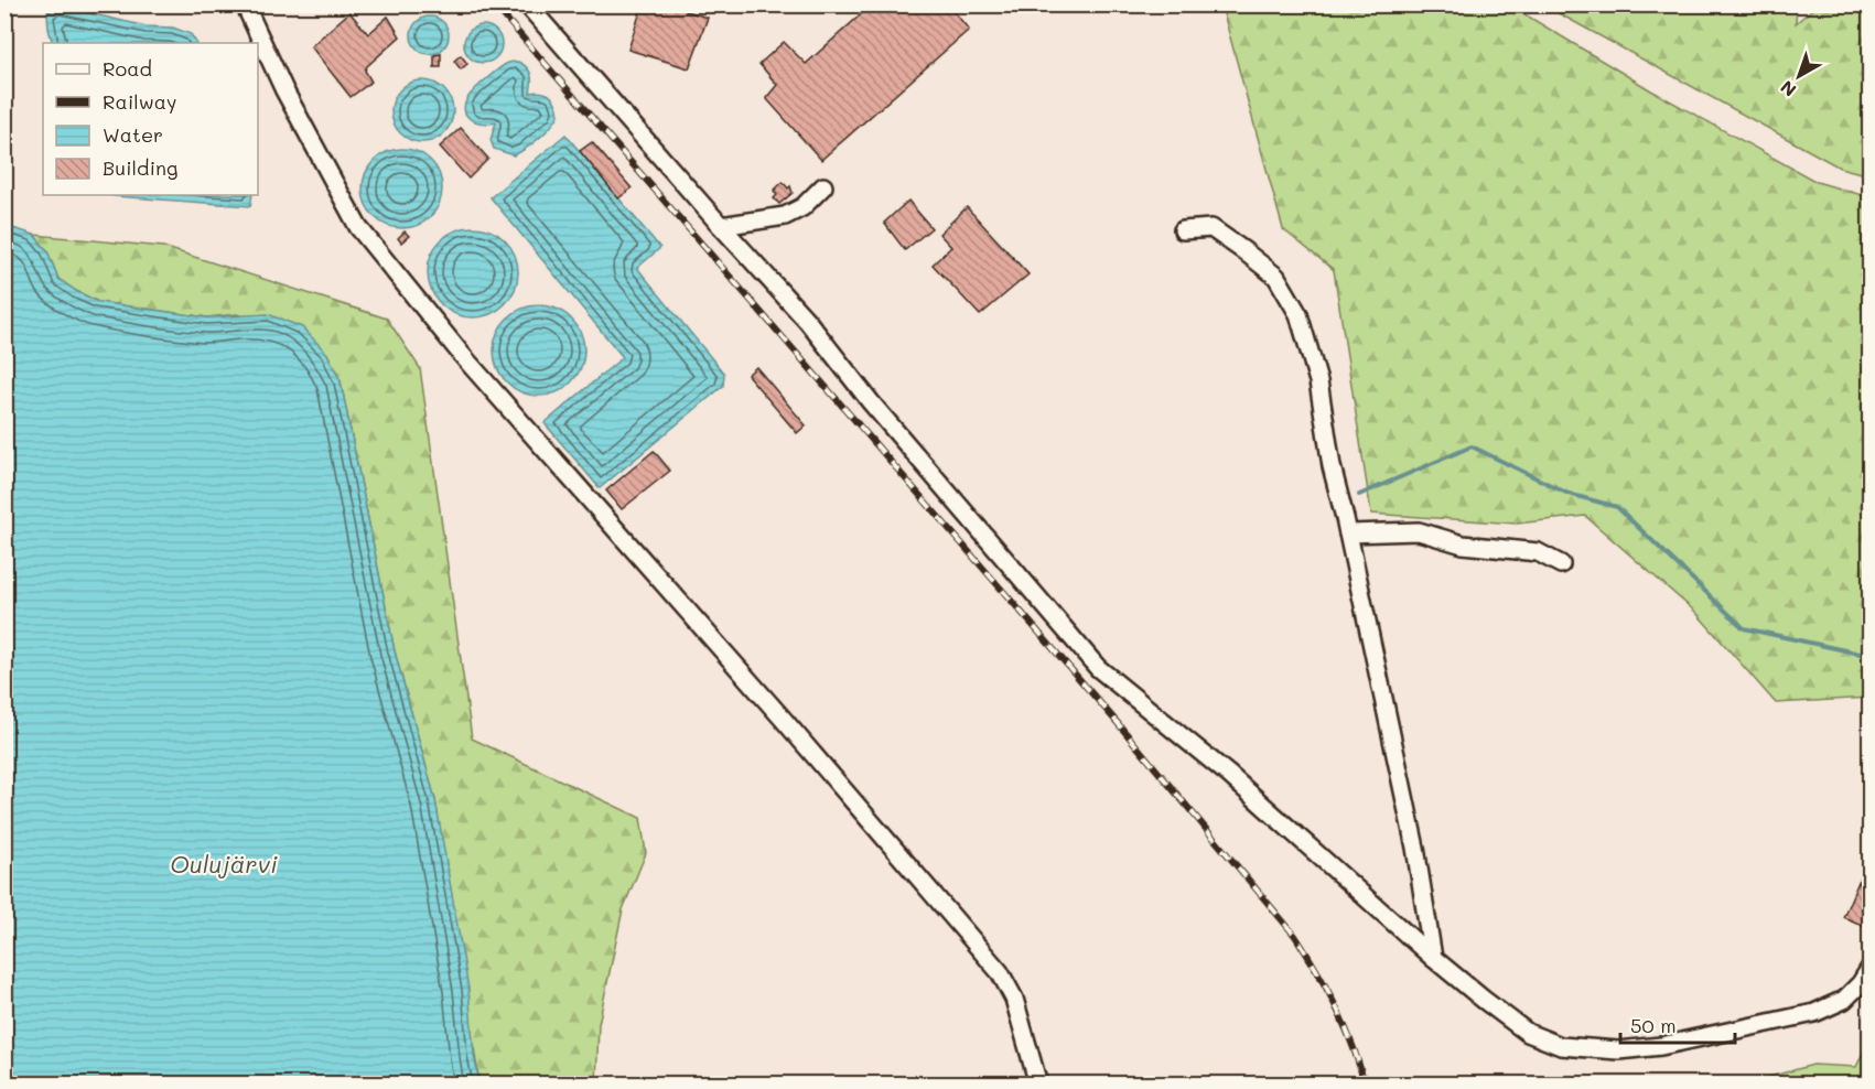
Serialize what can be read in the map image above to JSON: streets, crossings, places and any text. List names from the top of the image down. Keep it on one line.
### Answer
{"water":["Oulujärvi"],"legend":["Road","Railway","Water","Building"],"scale_bar":"50 m","north":"bottom left"}
